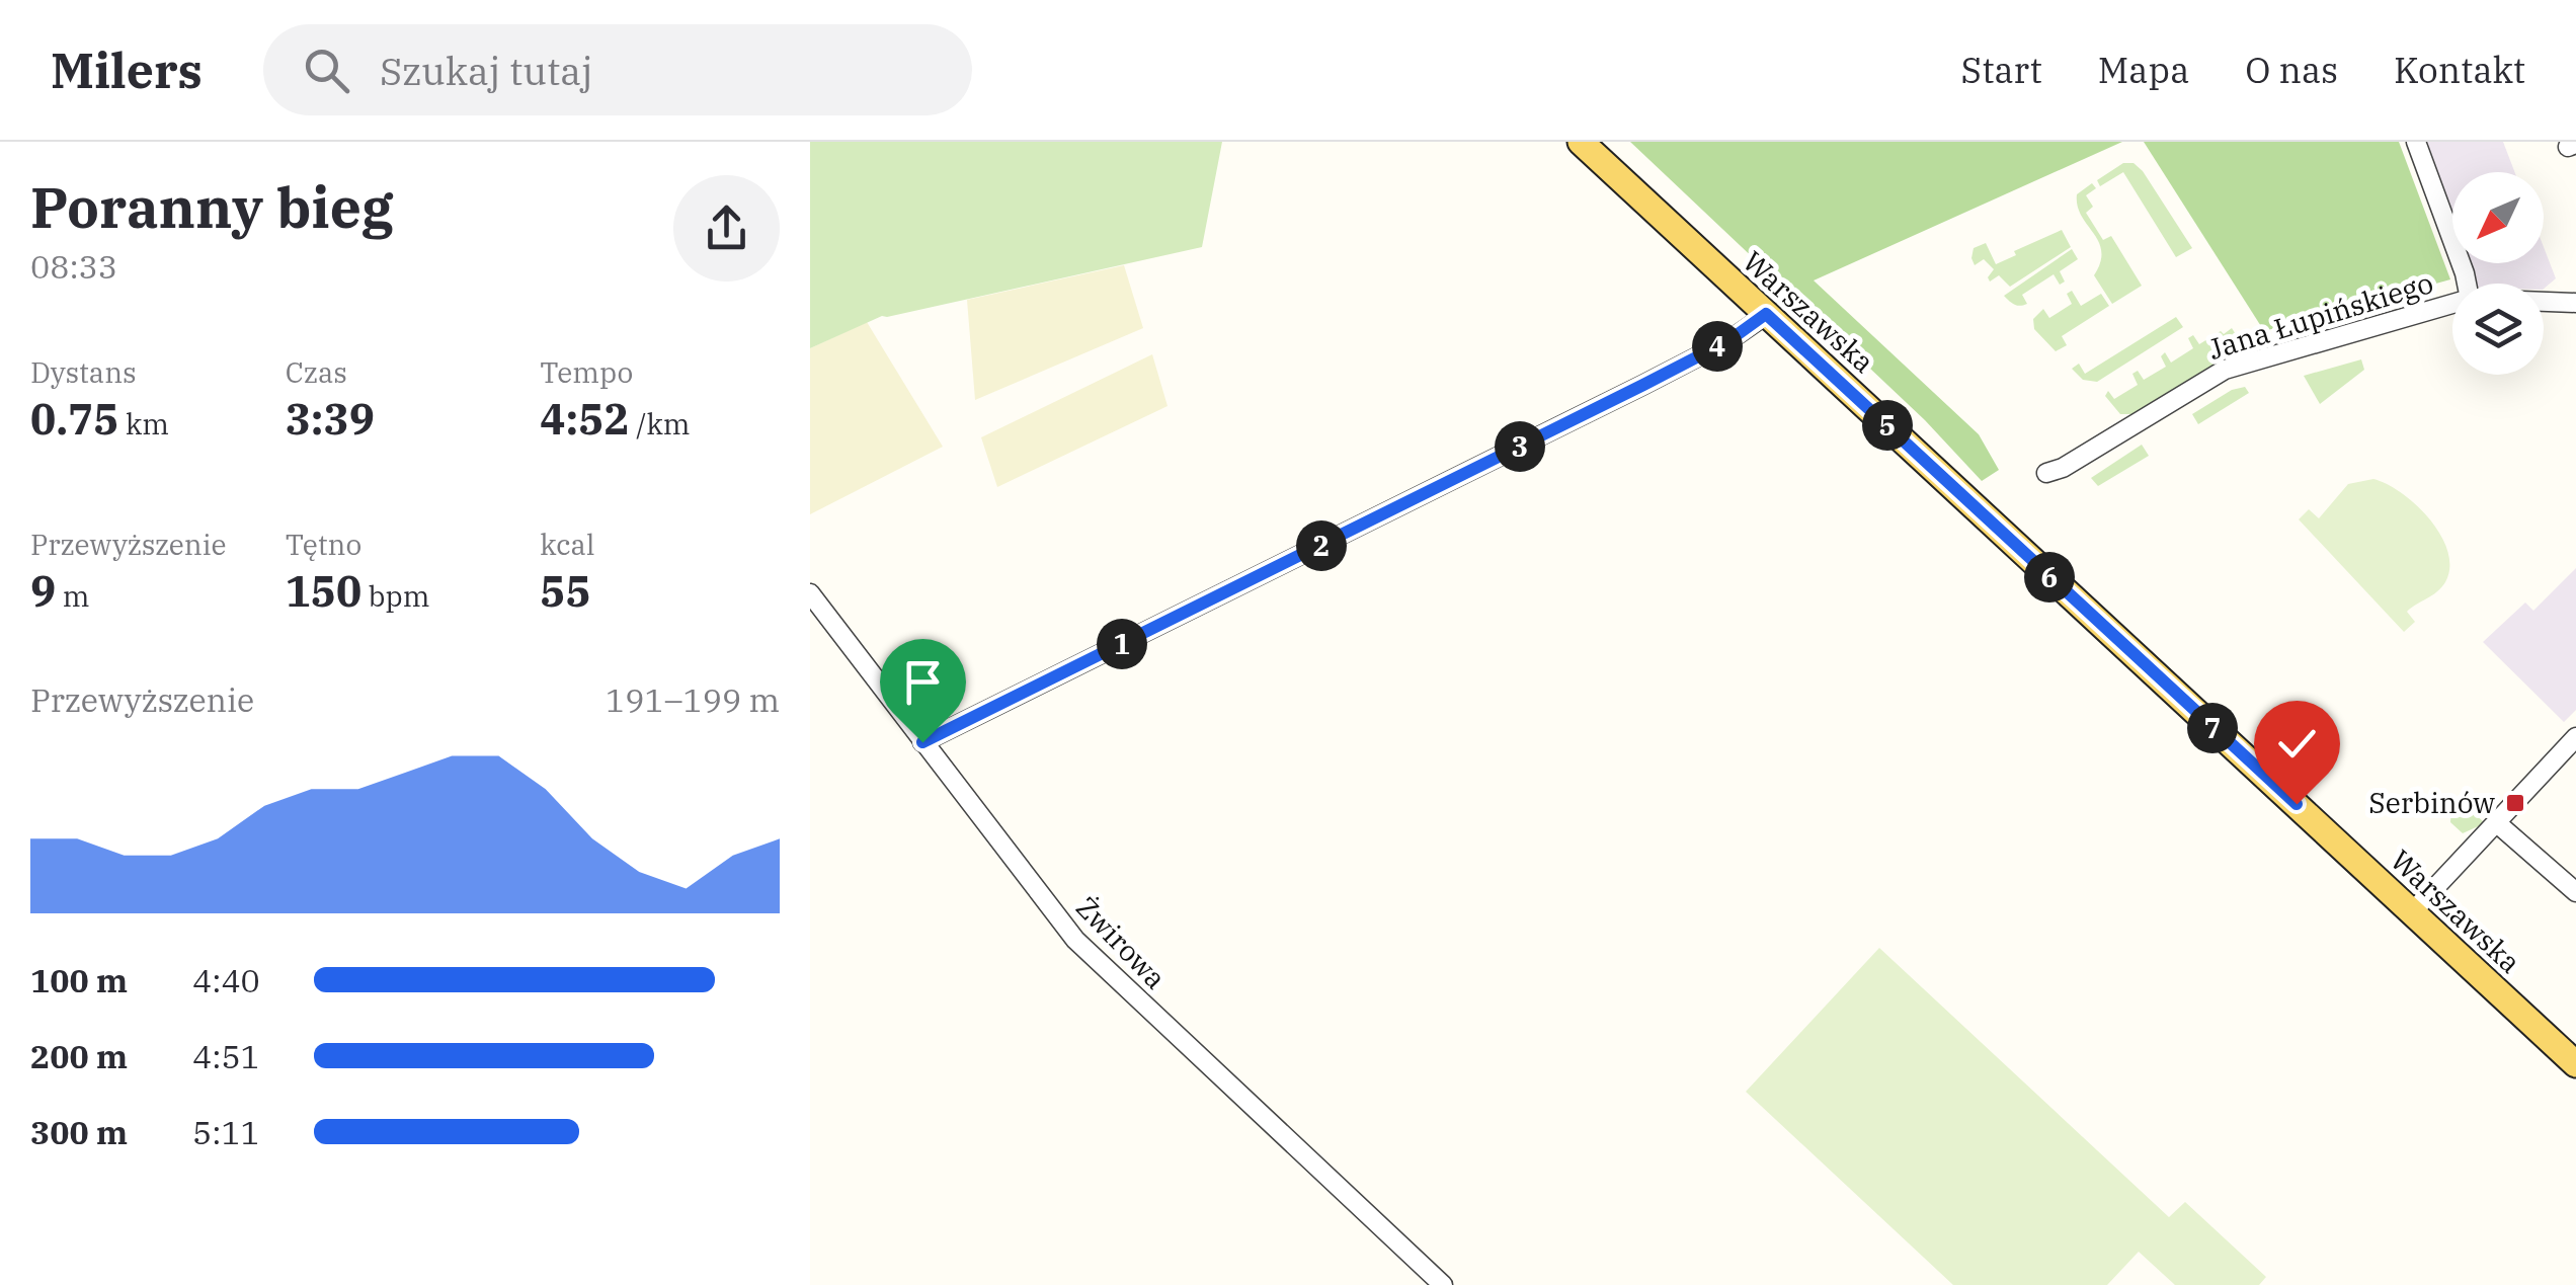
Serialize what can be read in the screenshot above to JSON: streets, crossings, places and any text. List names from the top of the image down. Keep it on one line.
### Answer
{"streets":{"main road":["Warszawska"],"street":["Jana Łupińskiego","Żwirowa"]},"places":{"transit":["Serbinów"]},"north":"bottom left","page":{"header":"Milers","search":"Szukaj tutaj","nav":["Start","Mapa","O nas","Kontakt"],"heading":["Poranny bieg","08:33"],"stats":[["Dystans","0.75 km"],["Czas","3:39"],["Tempo","4:52 /km"],["Przewyższenie","9 m"],["Tętno","150 bpm"],["kcal","55"]],"pins":["4","5","3","2","6","1","7"],"chart":["Przewyższenie","191–199 m"],"list":[{"name":"100 m","note":"4:40"},{"name":"200 m","note":"4:51"},{"name":"300 m","note":"5:11"}]}}
